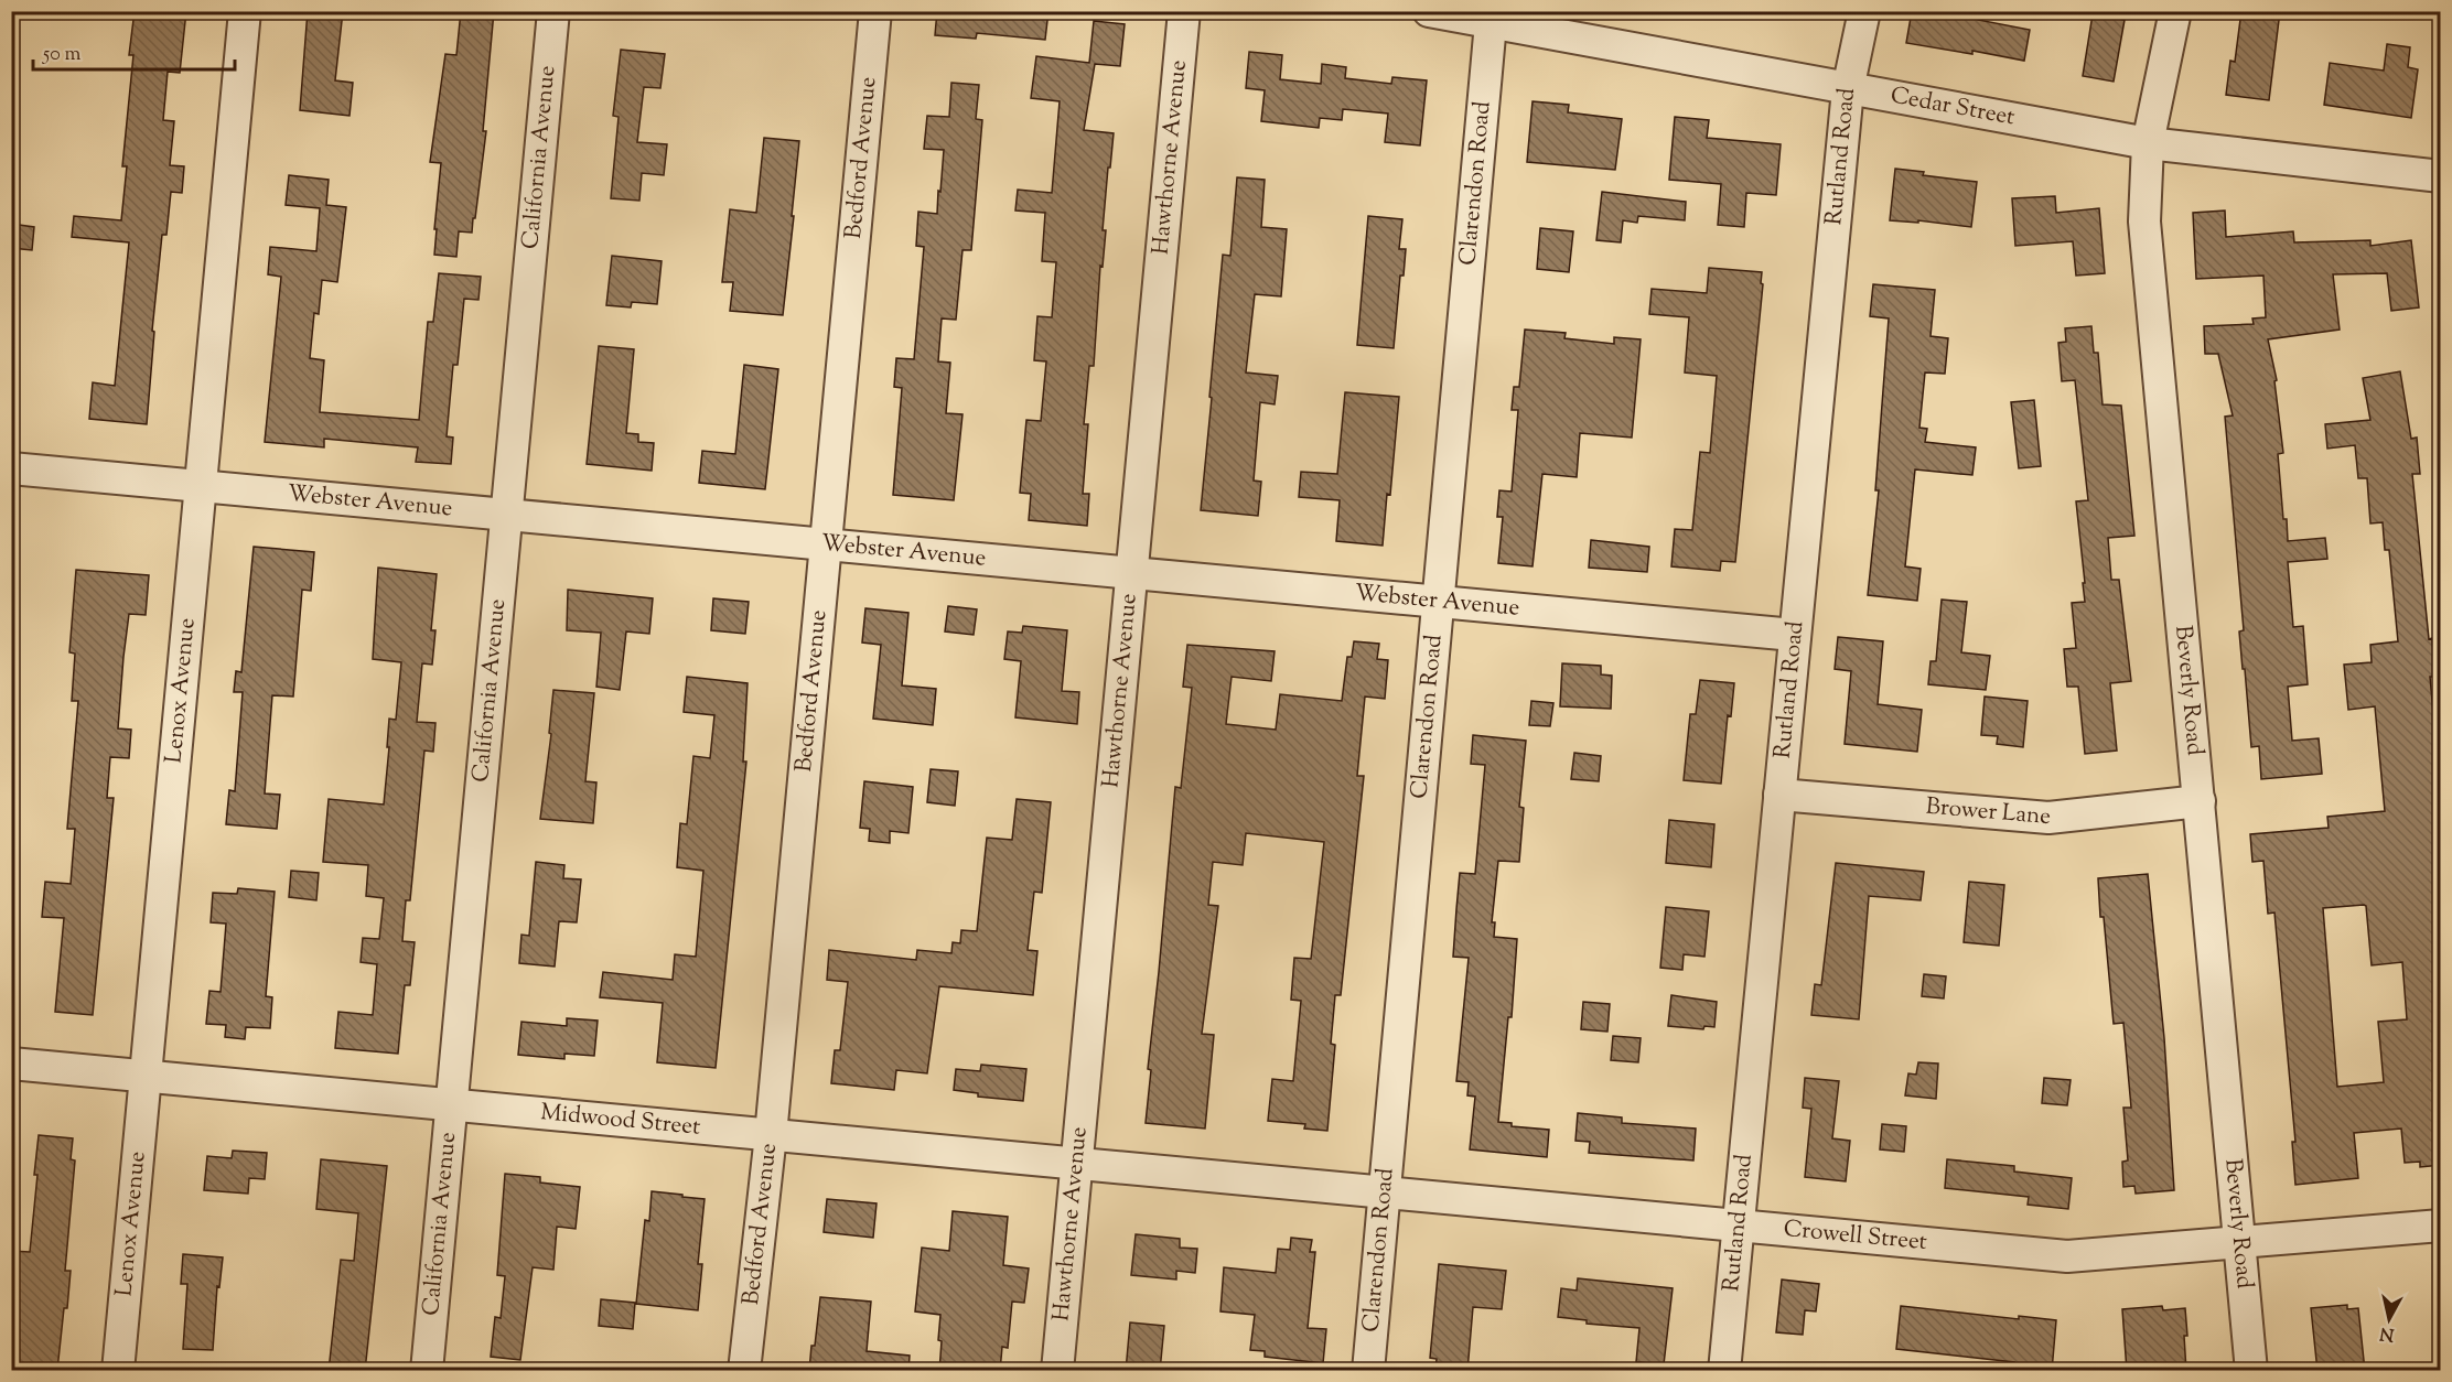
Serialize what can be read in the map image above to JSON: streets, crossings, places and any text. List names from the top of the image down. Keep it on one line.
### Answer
{"streets":{"street":["Cedar Street","California Avenue","Bedford Avenue","Hawthorne Avenue","Rutland Road","Clarendon Road","Webster Avenue","Beverly Road","Lenox Avenue","Brower Lane","Midwood Street","Crowell Street"]},"crossings":[["Cedar Street","Rutland Road"],["Cedar Street","Clarendon Road"],["Cedar Street","Beverly Road"],["California Avenue","Webster Avenue"],["California Avenue","Midwood Street"],["Bedford Avenue","Webster Avenue"],["Bedford Avenue","Midwood Street"],["Hawthorne Avenue","Webster Avenue"],["Hawthorne Avenue","Midwood Street"],["Rutland Road","Webster Avenue"],["Rutland Road","Brower Lane"],["Rutland Road","Crowell Street"],["Clarendon Road","Webster Avenue"],["Clarendon Road","Crowell Street"],["Webster Avenue","Lenox Avenue"],["Beverly Road","Brower Lane"],["Beverly Road","Crowell Street"],["Lenox Avenue","Midwood Street"],["Midwood Street","Crowell Street"]],"scale_bar":"50 m","north":"bottom"}
